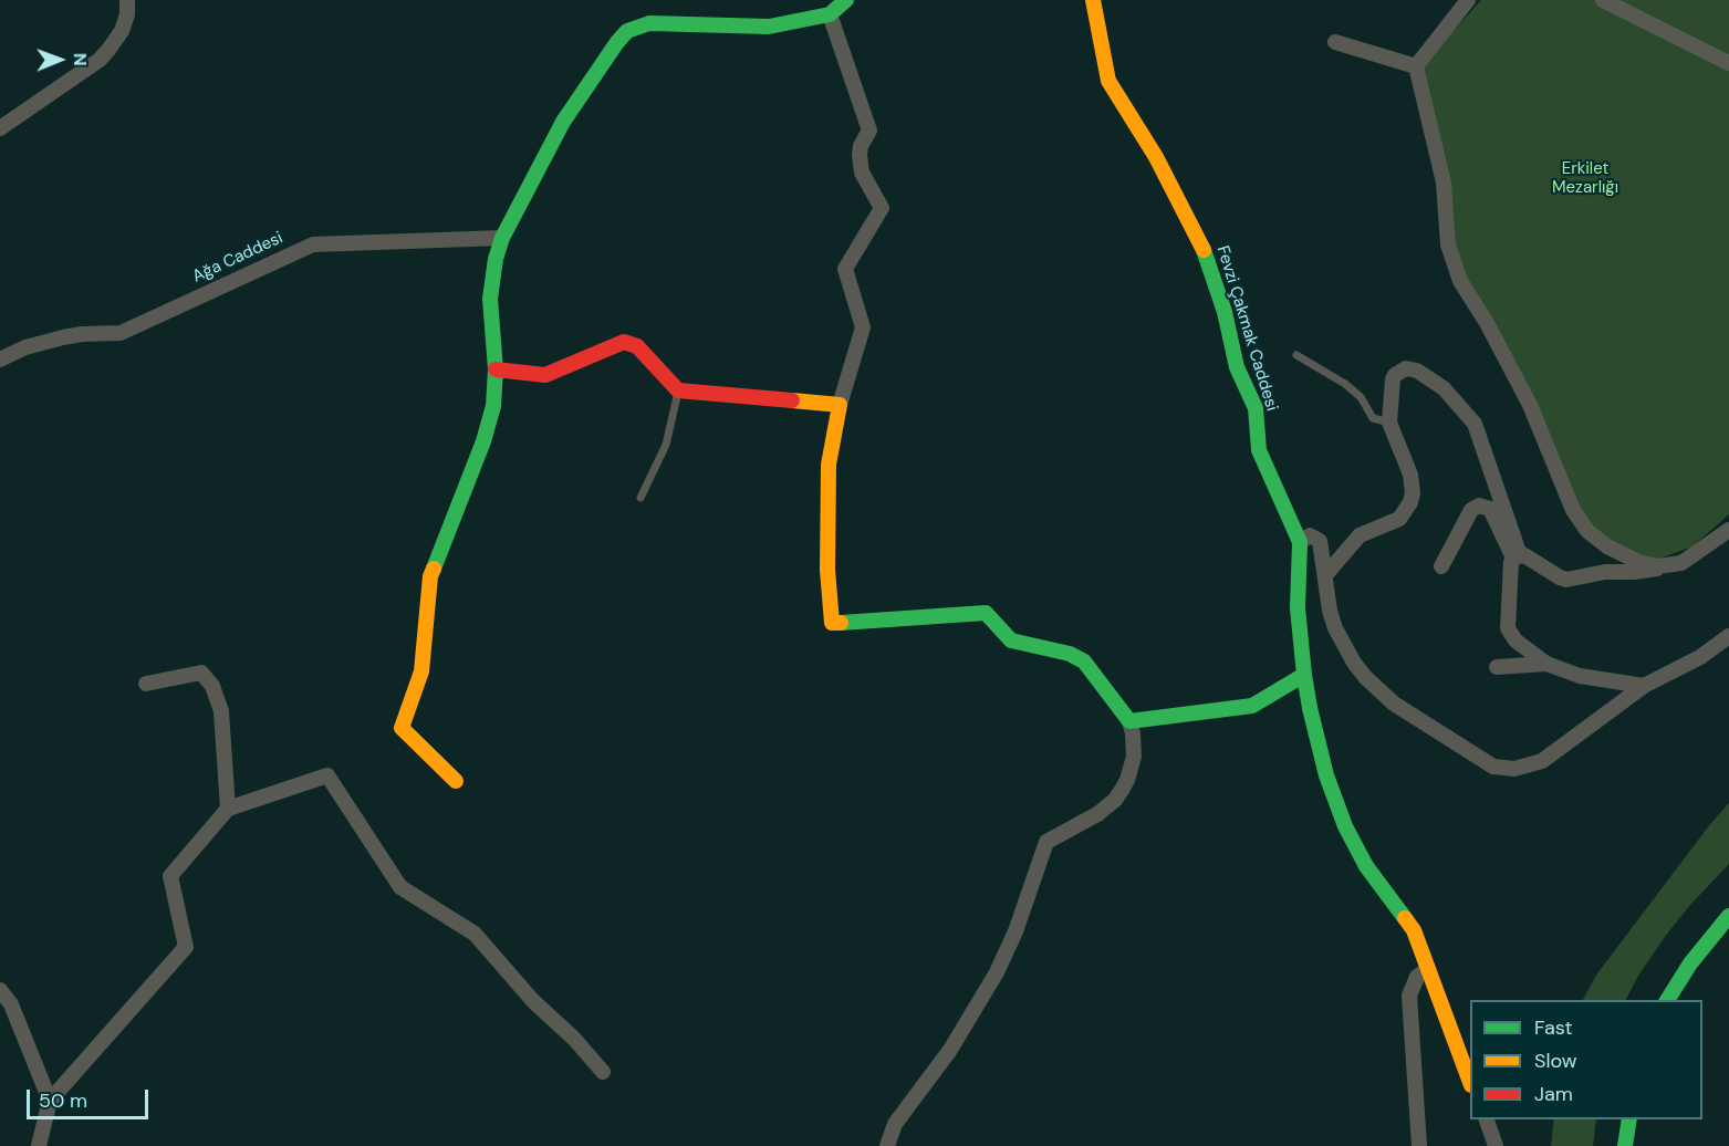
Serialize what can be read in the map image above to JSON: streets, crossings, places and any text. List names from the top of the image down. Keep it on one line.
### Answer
{"streets":{"street":["Ağa Caddesi","Fevzi Çakmak Caddesi"]},"parks":["Erkilet Mezarlığı"],"legend":["Fast","Slow","Jam"],"scale_bar":"50 m","north":"right"}
